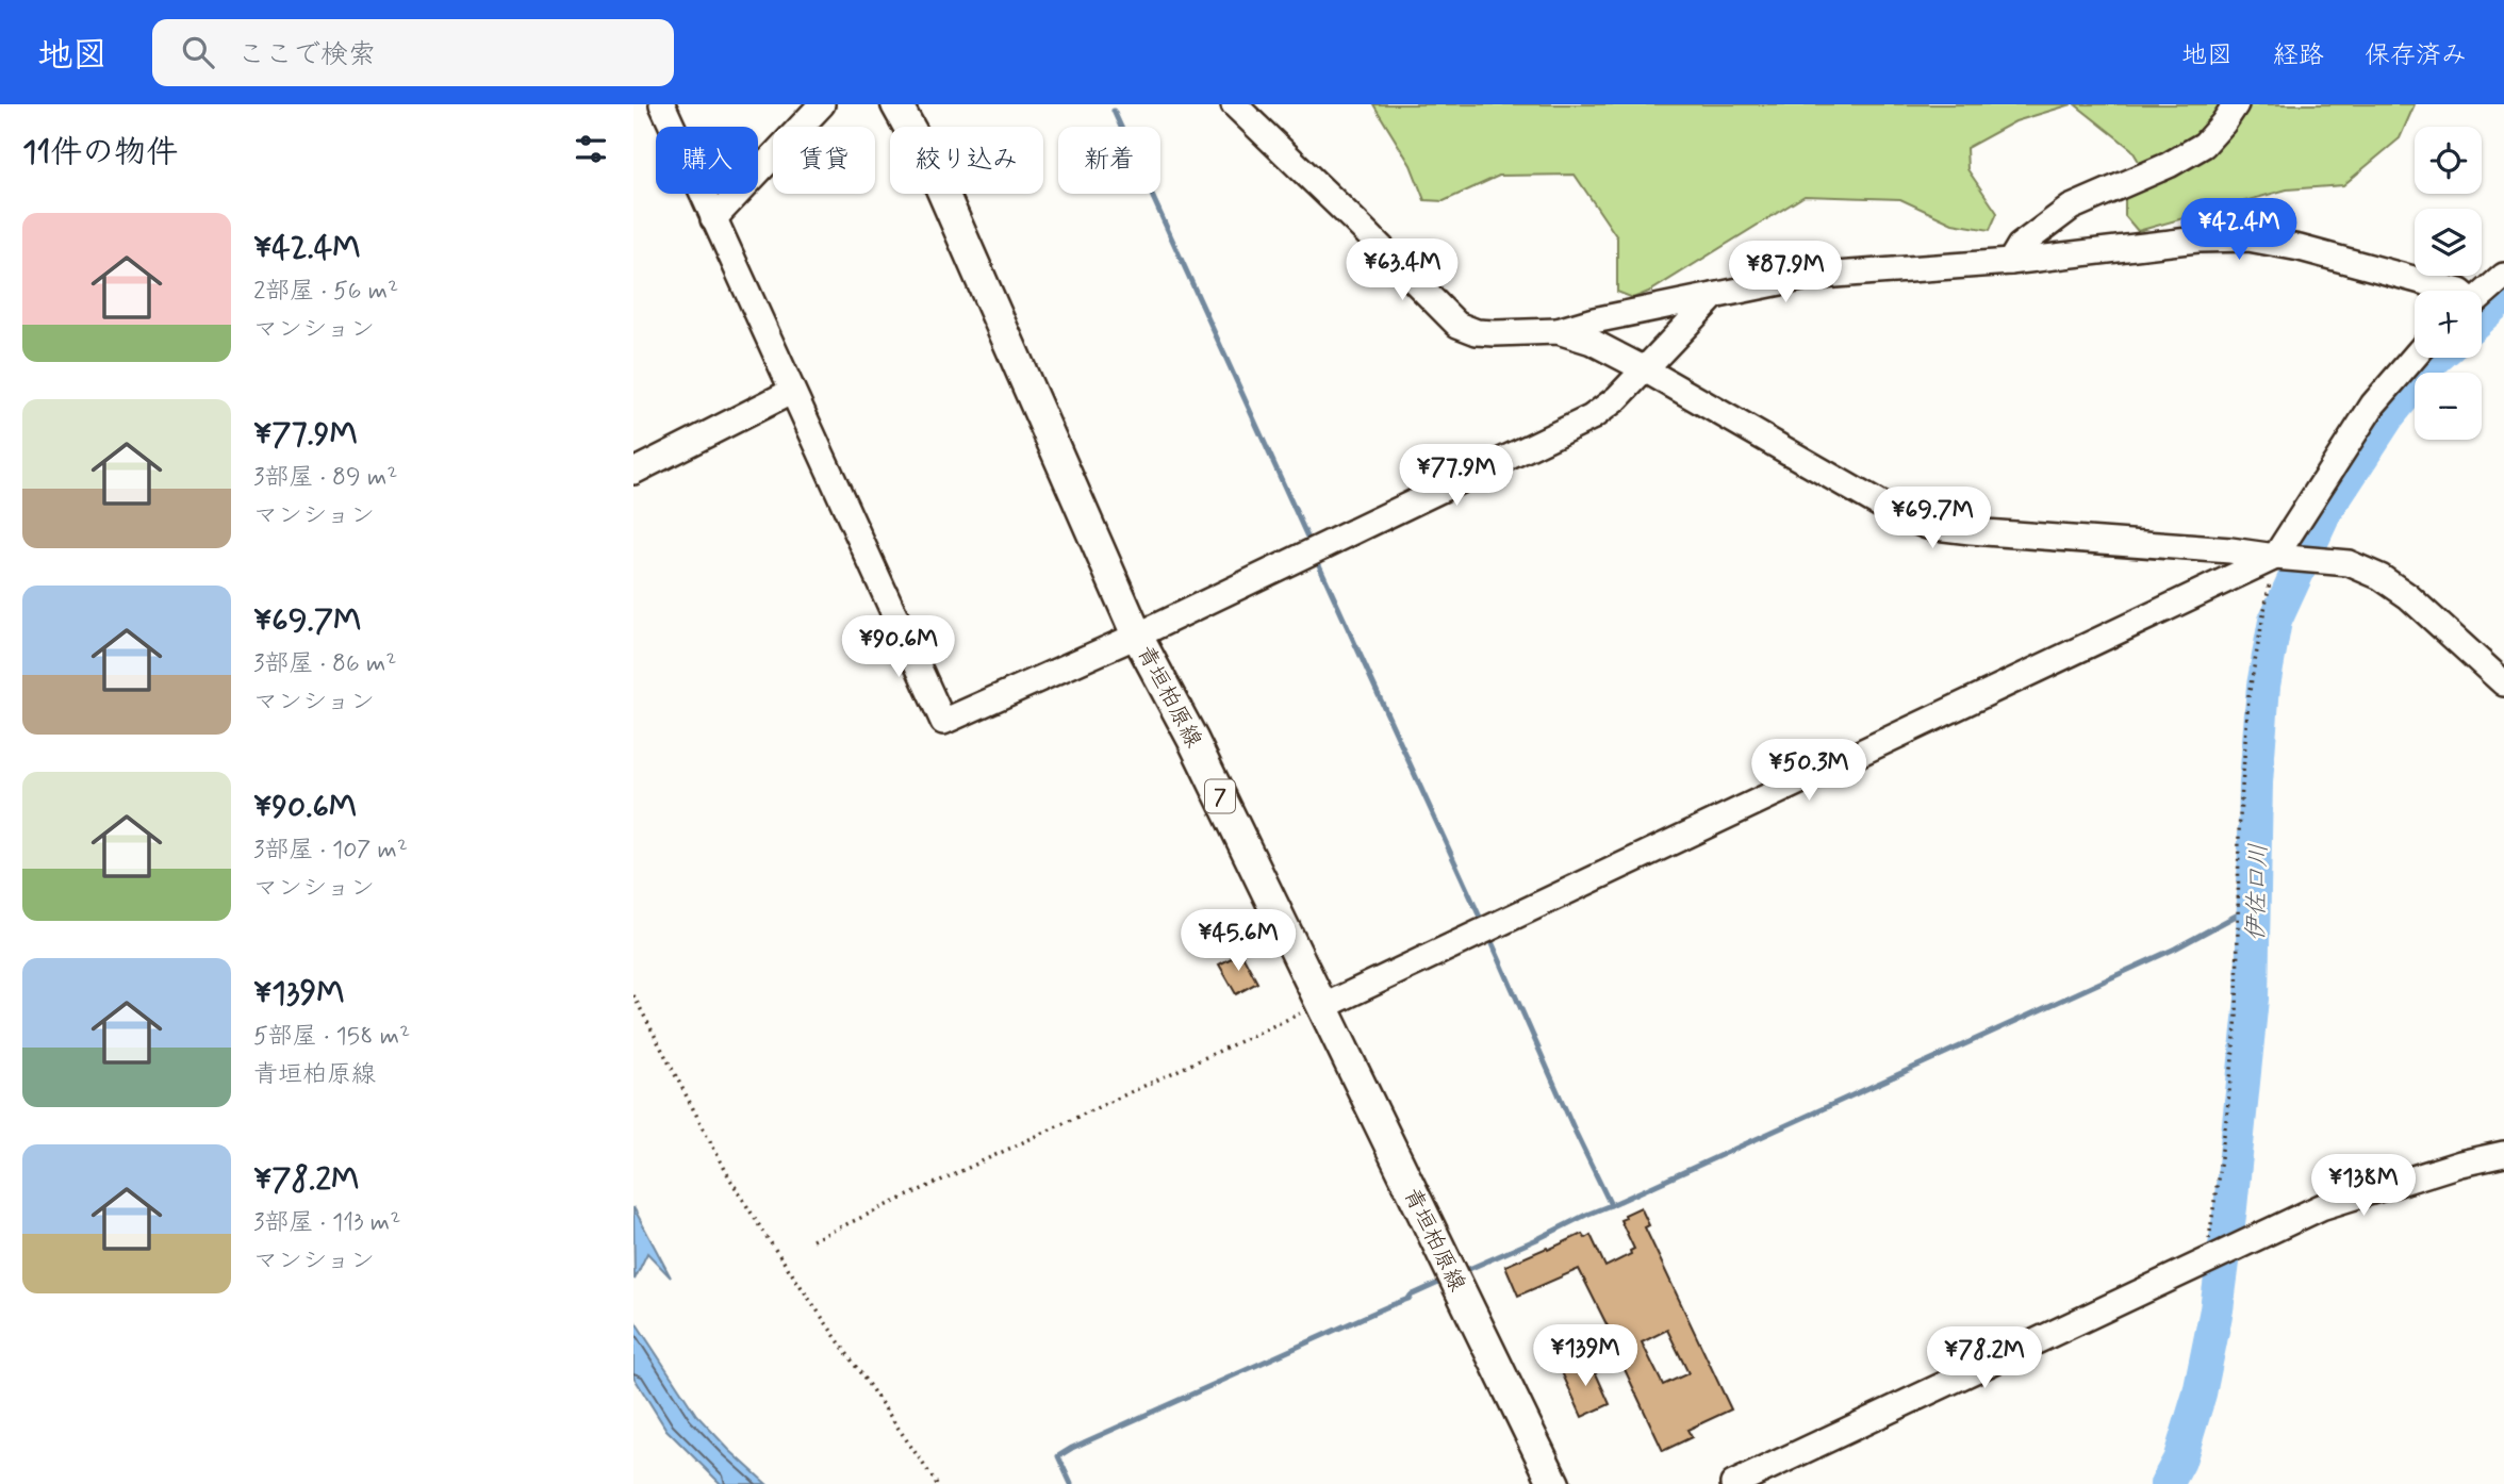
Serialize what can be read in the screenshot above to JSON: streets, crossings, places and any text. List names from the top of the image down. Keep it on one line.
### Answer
{"streets":{"main road":["青垣柏原線","7"]},"water":["伊佐口川"],"page":{"header":"地図","search":"ここで検索","nav":["地図","経路","保存済み"],"heading":"11件の物件","map_buttons":["+","−"],"chip":["購入","賃貸","絞り込み","新着"],"list":[{"name":"¥42.4M","note":"2部屋 · 56 m² · マンション"},{"name":"¥77.9M","note":"3部屋 · 89 m² · マンション"},{"name":"¥69.7M","note":"3部屋 · 86 m² · マンション"},{"name":"¥90.6M","note":"3部屋 · 107 m² · マンション"},{"name":"¥139M","note":"5部屋 · 158 m² · 青垣柏原線"},{"name":"¥78.2M","note":"3部屋 · 113 m² · マンション"}],"price":["¥42.4M","¥63.4M","¥87.9M","¥77.9M","¥69.7M","¥90.6M","¥50.3M","¥45.6M","¥138M","¥139M","¥78.2M"]}}
